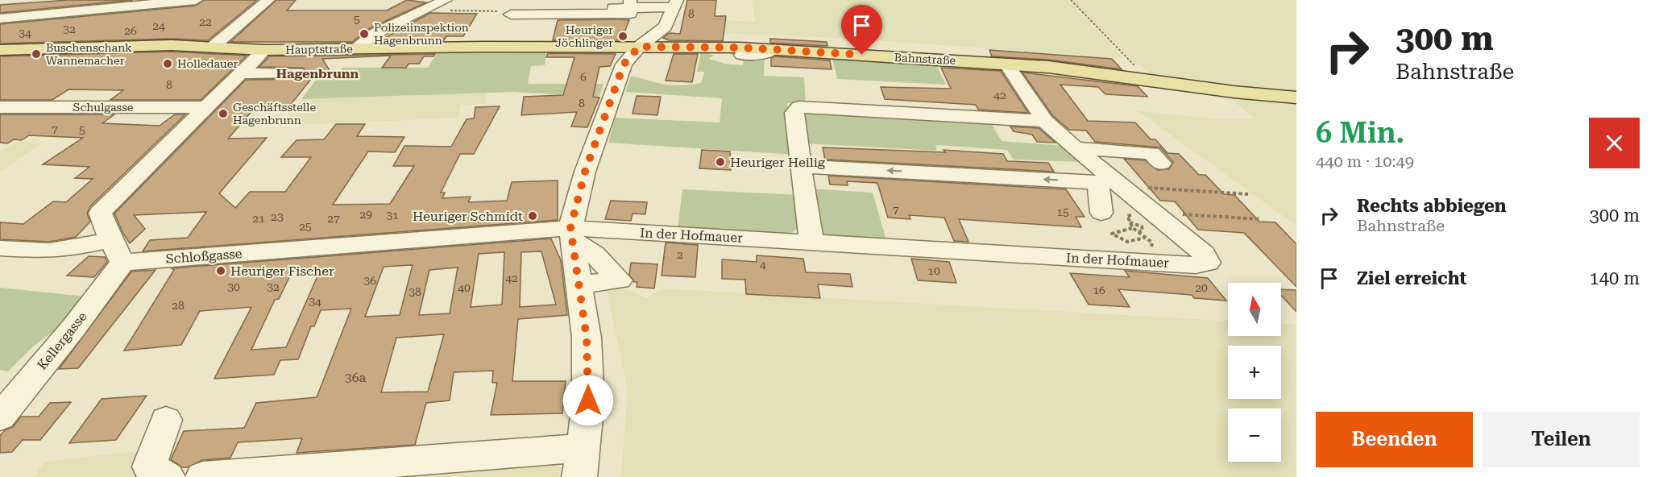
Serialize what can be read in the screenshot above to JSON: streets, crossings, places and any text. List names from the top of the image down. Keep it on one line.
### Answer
{"streets":{"main road":["Hauptstraße","Bahnstraße"],"street":["Schulgasse","In der Hofmauer","Schloßgasse","Kellergasse"]},"crossings":[["Hauptstraße","Bahnstraße"],["Bahnstraße","In der Hofmauer"],["In der Hofmauer","Schloßgasse"],["Schloßgasse","Kellergasse"]],"districts":["Hagenbrunn"],"places":["Polizeiinspektion Hagenbrunn","Heuriger Jöchlinger","Buschenschank Wannemacher","Holledauer","Geschäftsstelle Hagenbrunn","Heuriger Heilig","Heuriger Schmidt","Heuriger Fischer"],"house_numbers":["8","5","22","24","32","26","34","6","8","42","8","7","5","7","15","29","31","23","21","27","25","2","4","10","42","36","30","32","40","20","16","38","34","28","36a"],"north":"top","page":{"turn":["300 m","Bahnstraße"],"heading":["6 Min.","440 m · 10:49"],"list":[{"name":"Rechts abbiegen","note":"Bahnstraße","value":"300 m"},{"name":"Ziel erreicht","value":"140 m"}],"map_buttons":["+","−"],"buttons":["Beenden","Teilen"]}}
